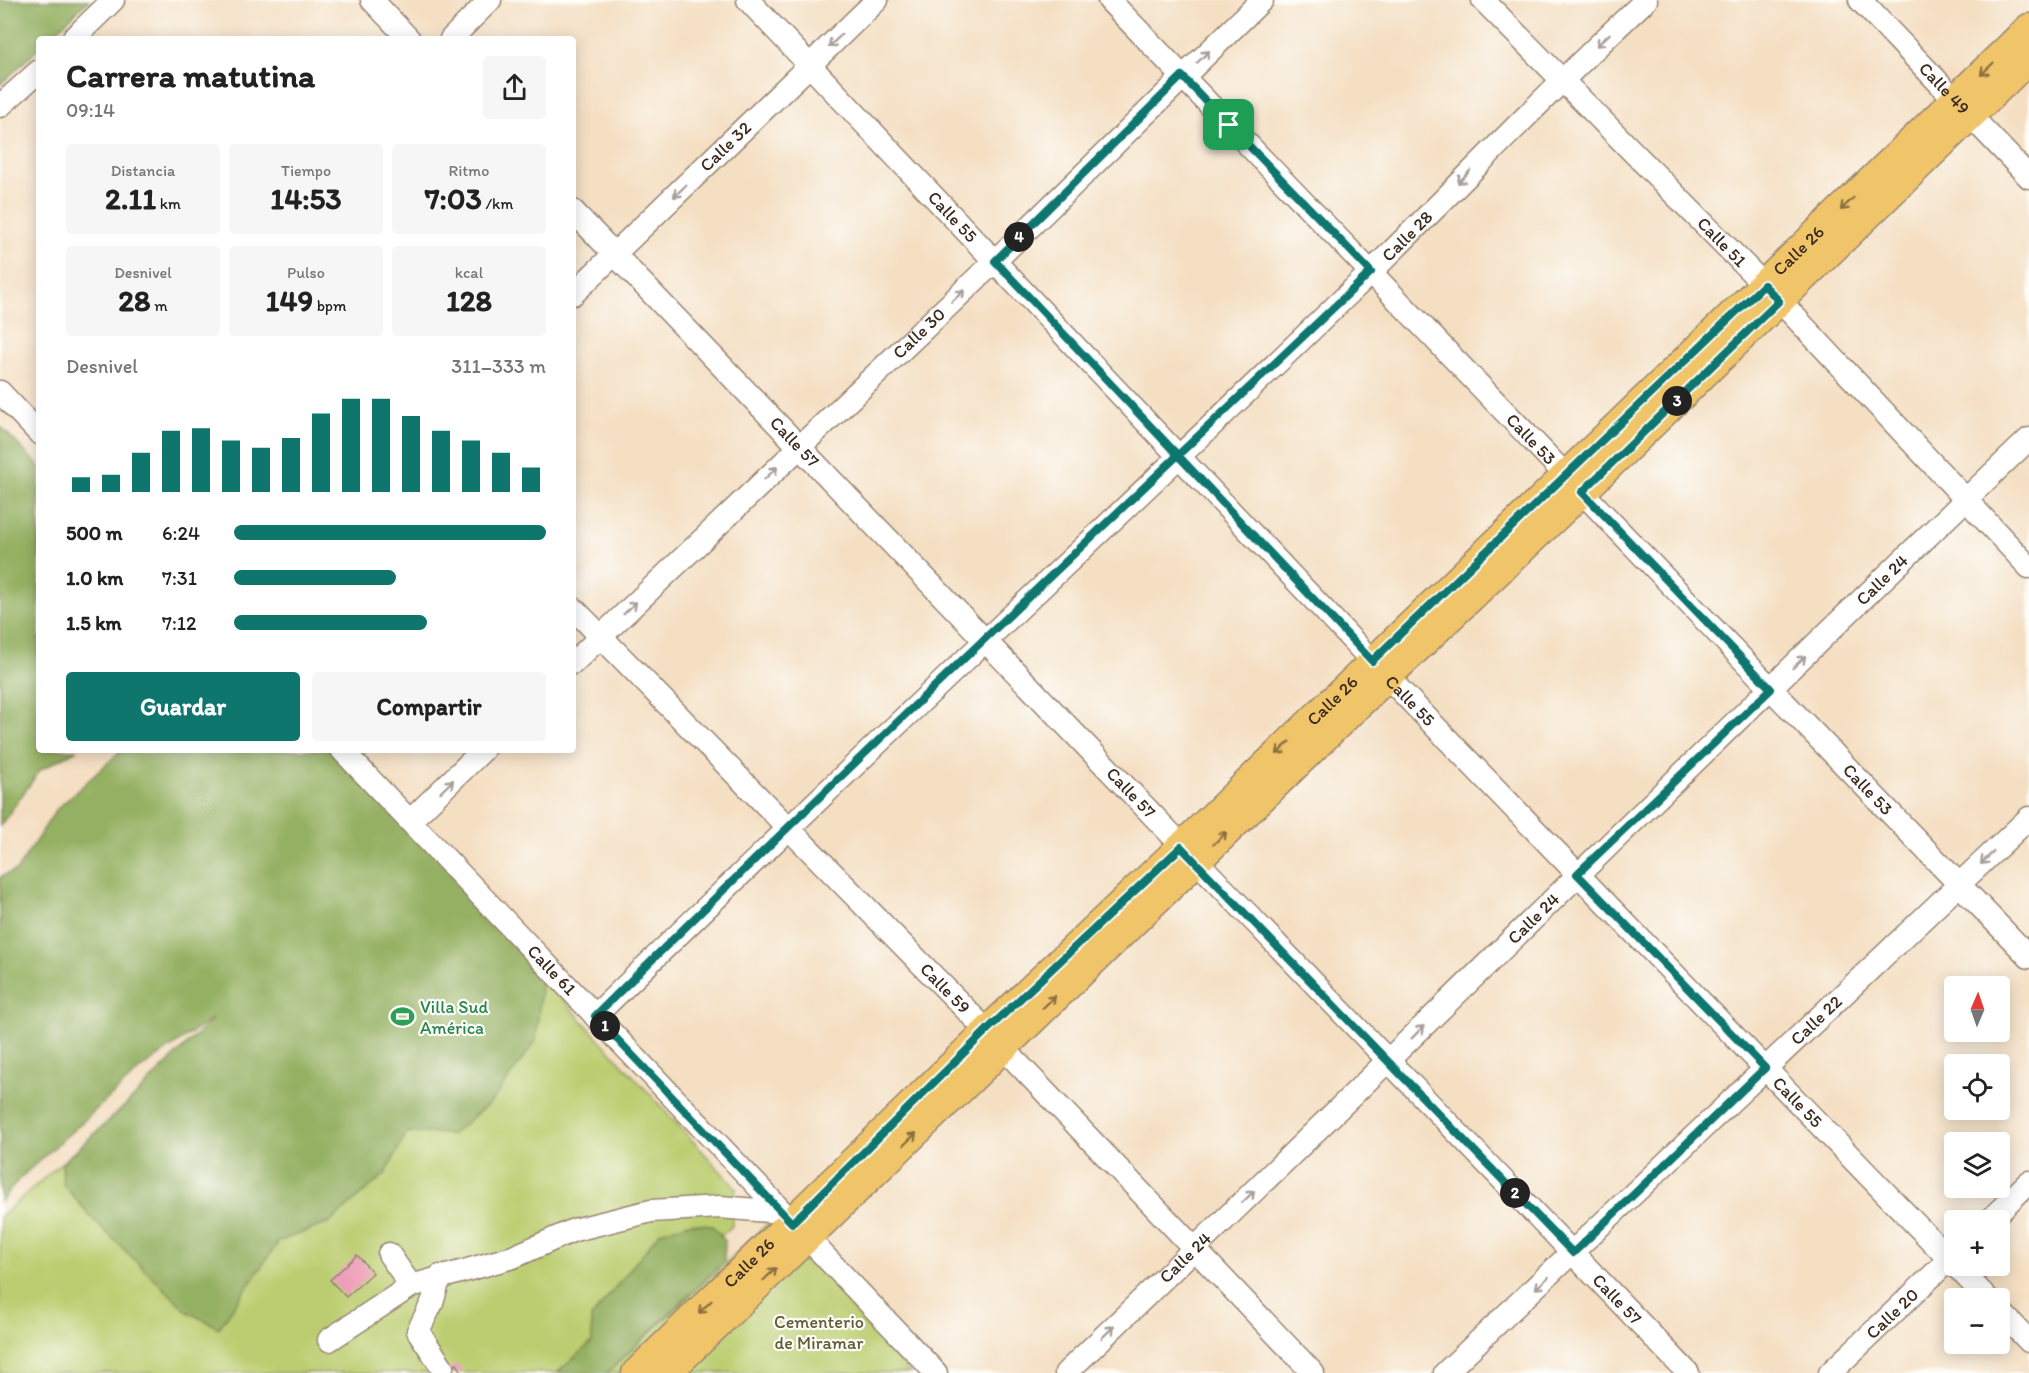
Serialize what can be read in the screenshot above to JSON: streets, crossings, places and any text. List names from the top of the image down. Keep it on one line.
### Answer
{"streets":{"main road":["Calle 26"],"street":["Calle 49","Calle 32","Calle 55","Calle 28","Calle 51","Calle 30","Calle 53","Calle 57","Calle 24","Calle 61","Calle 59","Calle 22","Calle 20"]},"crossings":[["Calle 49","Calle 26"],["Calle 32","Calle 55"],["Calle 32","Calle 57"],["Calle 55","Calle 28"],["Calle 55","Calle 26"],["Calle 55","Calle 30"],["Calle 55","Calle 24"],["Calle 55","Calle 22"],["Calle 28","Calle 51"],["Calle 28","Calle 53"],["Calle 28","Calle 57"],["Calle 28","Calle 61"],["Calle 28","Calle 59"],["Calle 51","Calle 26"],["Calle 51","Calle 24"],["Calle 26","Calle 53"],["Calle 26","Calle 57"],["Calle 26","Calle 61"],["Calle 26","Calle 59"],["Calle 30","Calle 53"],["Calle 30","Calle 57"],["Calle 30","Calle 59"],["Calle 53","Calle 24"],["Calle 53","Calle 22"],["Calle 57","Calle 24"],["Calle 57","Calle 22"],["Calle 24","Calle 59"]],"one_way":["Calle 32","Calle 30","Calle 24"],"parks":["Cementerio de Miramar"],"places":{"sports":["Villa Sud América"]},"north":"top","page":{"heading":["Carrera matutina","09:14"],"stats":[["Distancia","2.11 km"],["Tiempo","14:53"],["Ritmo","7:03 /km"],["Desnivel","28 m"],["Pulso","149 bpm"],["kcal","128"]],"pins":["4","3","1","2"],"chart":["Desnivel","311–333 m"],"list":[{"name":"500 m","note":"6:24"},{"name":"1.0 km","note":"7:31"},{"name":"1.5 km","note":"7:12"}],"buttons":["Guardar","Compartir"],"map_buttons":["+","−"]}}
